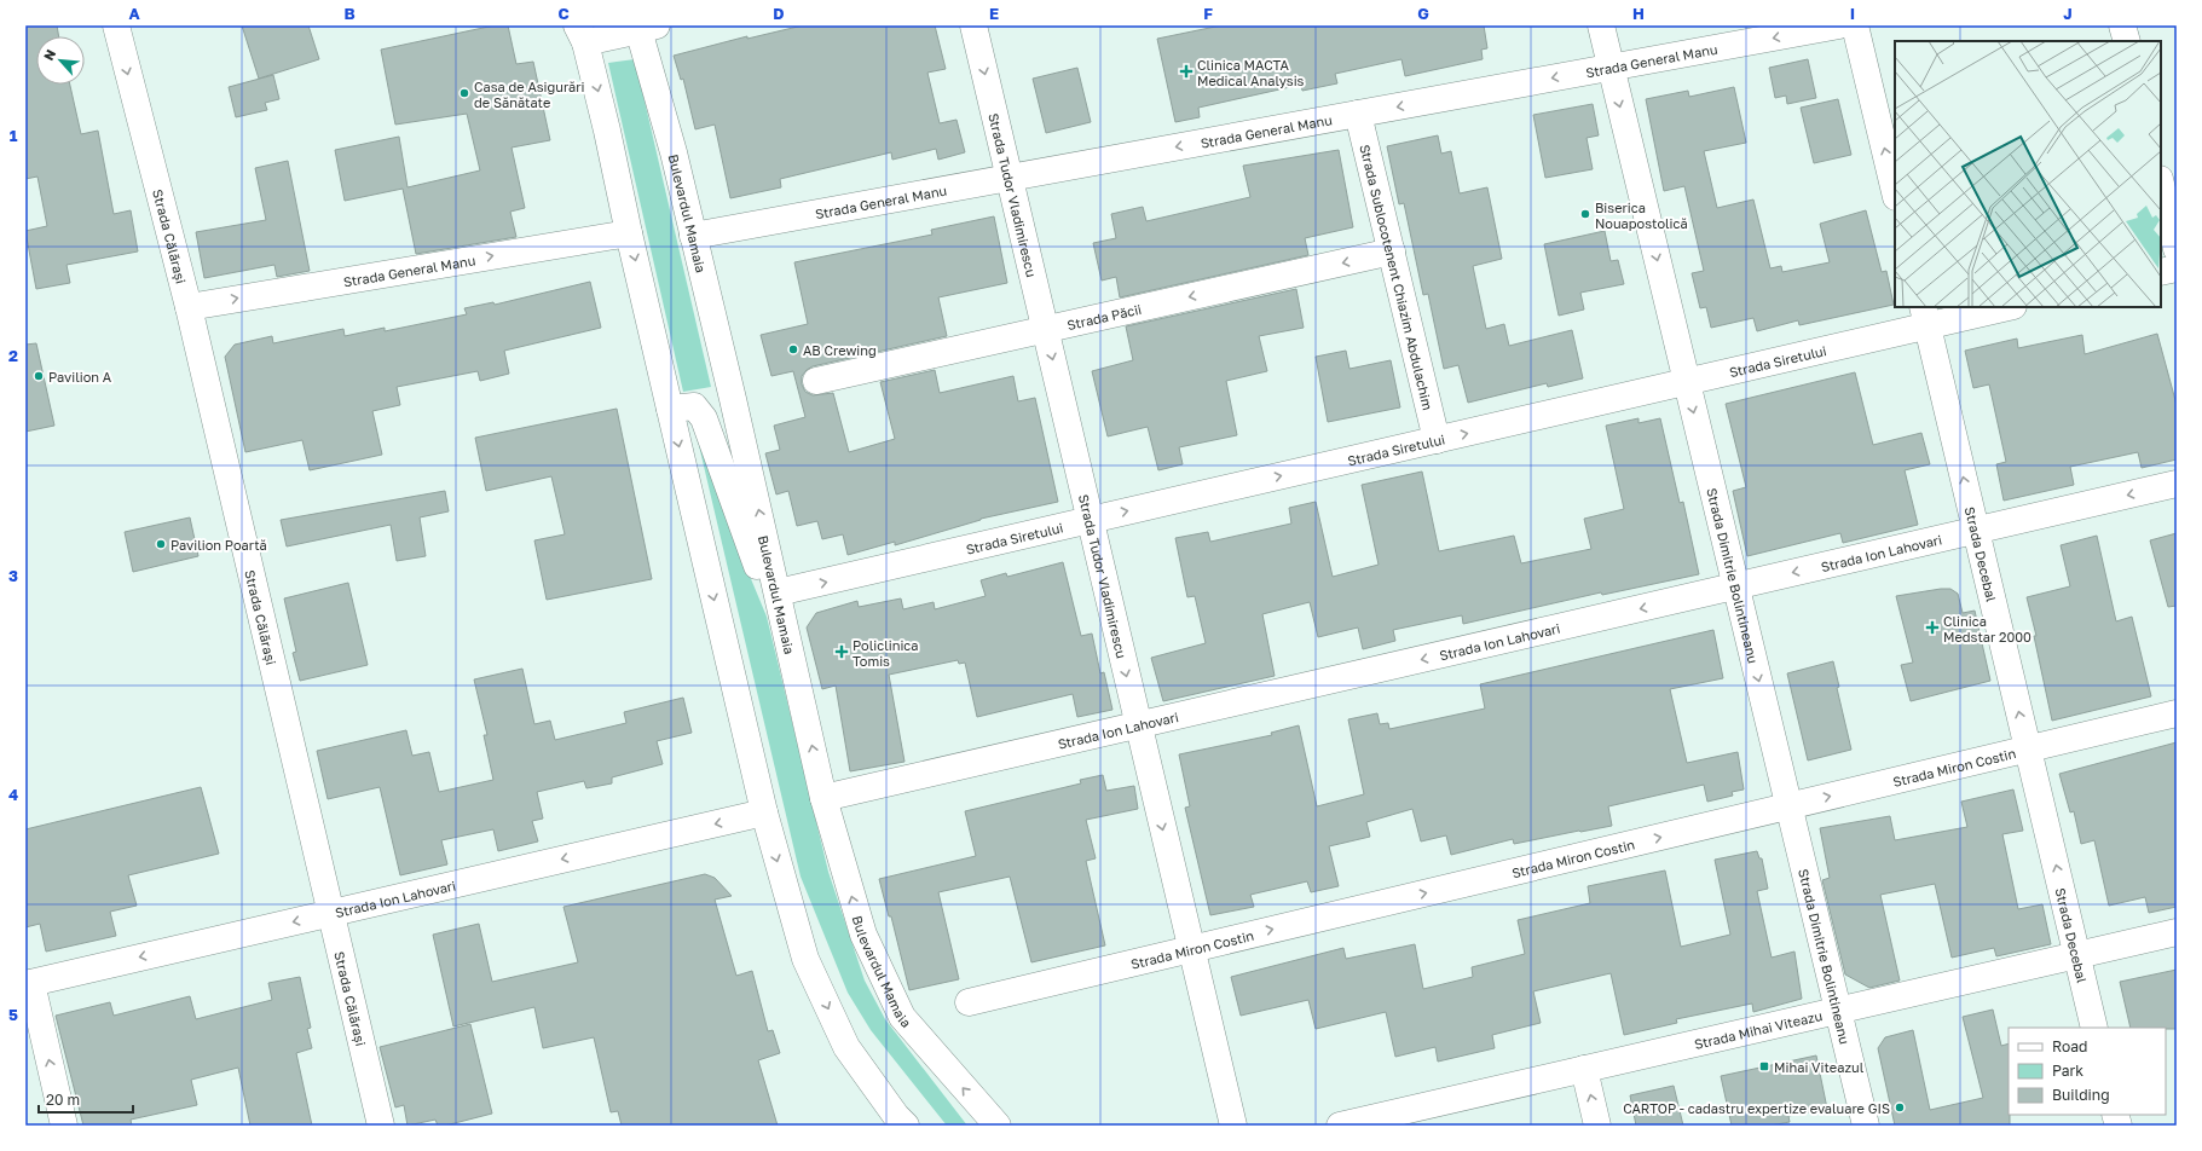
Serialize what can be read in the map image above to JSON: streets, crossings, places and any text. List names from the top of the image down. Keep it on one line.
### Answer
{"streets":{"street":["Strada General Manu","Strada Tudor Vladimirescu","Bulevardul Mamaia","Strada Călărași","Strada Sublocotenent Chiazim Abdulachim","Strada Păcii","Strada Siretului","Strada Ion Lahovari","Strada Decebal","Strada Dimitrie Bolintineanu","Strada Miron Costin","Strada Mihai Viteazu"]},"crossings":[["Strada General Manu","Strada Tudor Vladimirescu"],["Strada General Manu","Bulevardul Mamaia"],["Strada General Manu","Strada Călărași"],["Strada General Manu","Strada Sublocotenent Chiazim Abdulachim"],["Strada General Manu","Strada Dimitrie Bolintineanu"],["Strada Tudor Vladimirescu","Strada Păcii"],["Strada Tudor Vladimirescu","Strada Siretului"],["Strada Tudor Vladimirescu","Strada Ion Lahovari"],["Strada Tudor Vladimirescu","Strada Miron Costin"],["Bulevardul Mamaia","Strada Siretului"],["Bulevardul Mamaia","Strada Ion Lahovari"],["Strada Călărași","Strada Ion Lahovari"],["Strada Sublocotenent Chiazim Abdulachim","Strada Păcii"],["Strada Sublocotenent Chiazim Abdulachim","Strada Siretului"],["Strada Siretului","Strada Decebal"],["Strada Siretului","Strada Dimitrie Bolintineanu"],["Strada Ion Lahovari","Strada Decebal"],["Strada Ion Lahovari","Strada Dimitrie Bolintineanu"],["Strada Decebal","Strada Miron Costin"],["Strada Decebal","Strada Mihai Viteazu"],["Strada Dimitrie Bolintineanu","Strada Miron Costin"],["Strada Dimitrie Bolintineanu","Strada Mihai Viteazu"]],"one_way":["Strada Tudor Vladimirescu","Strada Păcii","Strada Siretului","Strada Ion Lahovari","Strada Decebal","Strada Dimitrie Bolintineanu","Strada Miron Costin"],"places":{"health":["Clinica MACTA Medical Analysis","Clinica Medstar 2000","Policlinica Tomis"],"other":["Casa de Asigurări de Sănătate","Biserica Nouapostolică","AB Crewing","Pavilion A","Pavilion Poartă","CARTOP - cadastru expertize evaluare GIS"],"transit":["Mihai Viteazul"]},"legend":["Road","Park","Building"],"scale_bar":"20 m","north":"top left","grid":{"columns":["A","B","C","D","E","F","G","H","I","J"],"rows":["1","2","3","4","5"]}}
